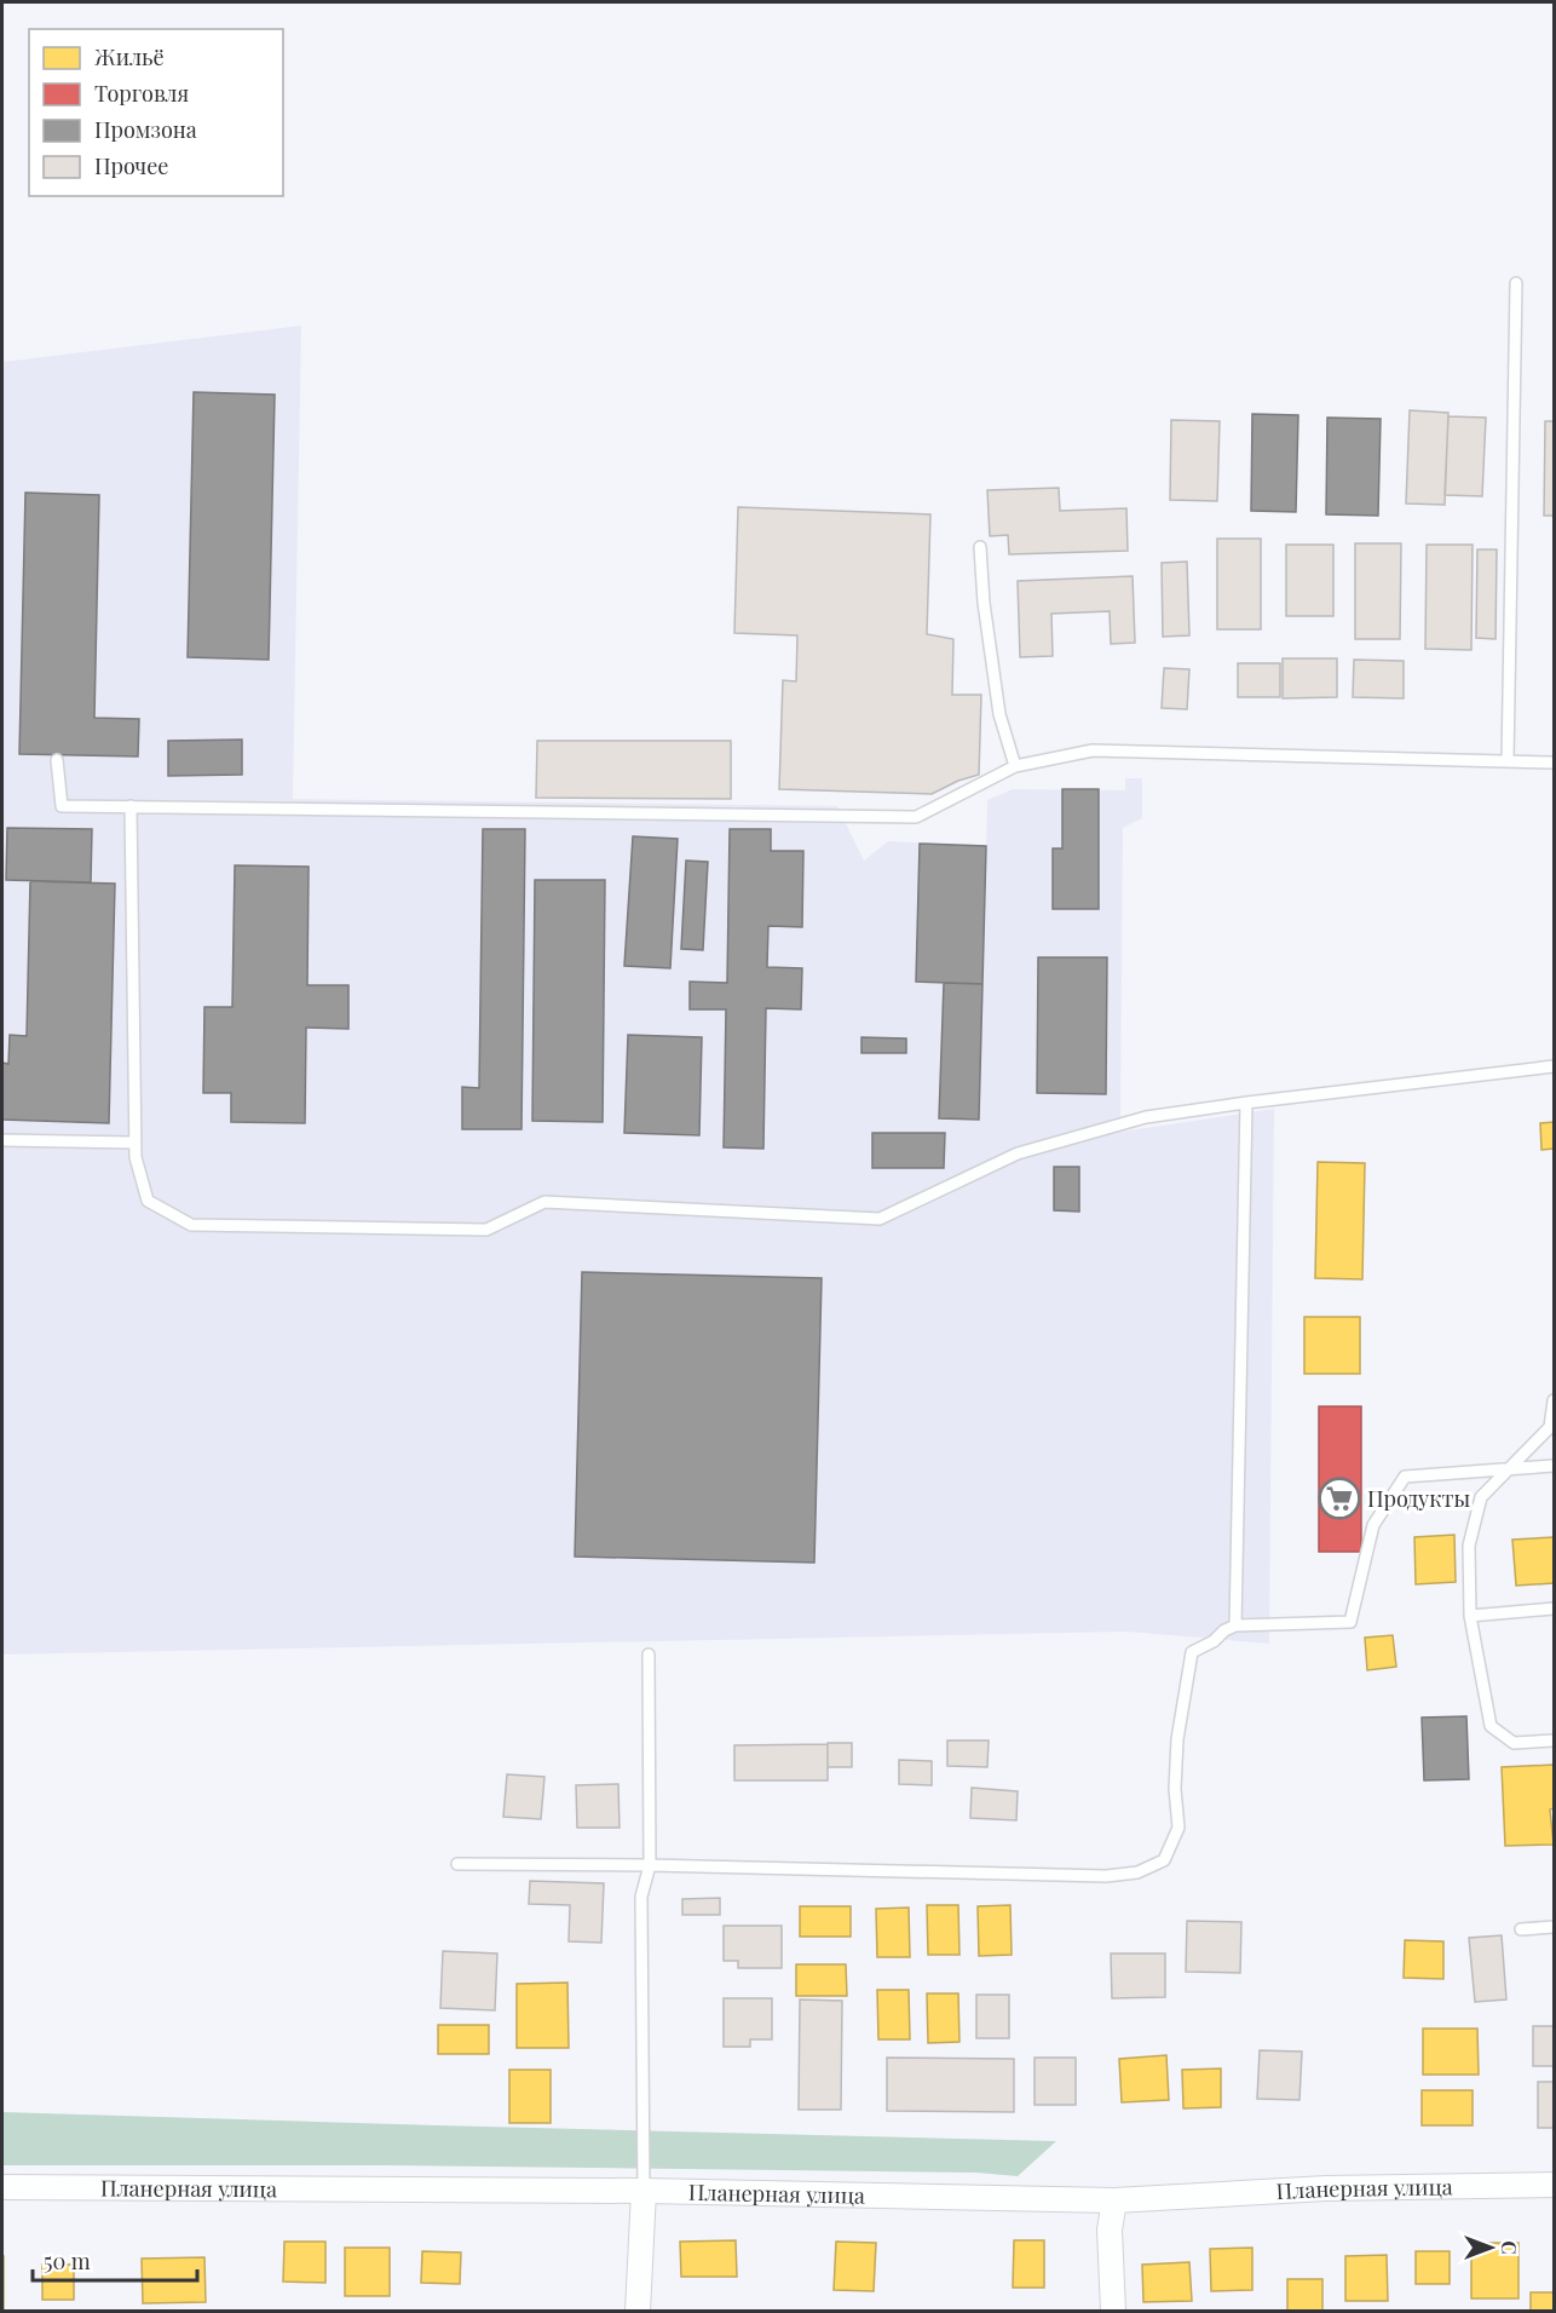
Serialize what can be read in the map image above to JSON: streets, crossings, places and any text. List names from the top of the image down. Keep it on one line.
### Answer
{"streets":{"street":["Планерная улица"]},"places":{"supermarket":["Продукты"]},"legend":["Жильё","Торговля","Промзона","Прочее"],"scale_bar":"50 m","north":"right"}
